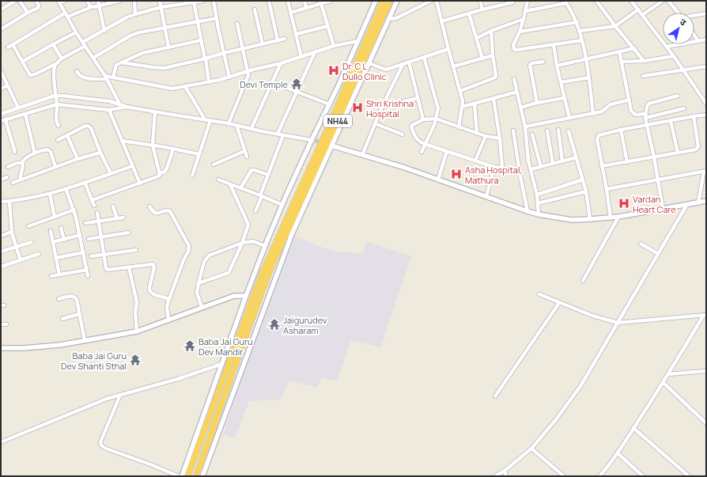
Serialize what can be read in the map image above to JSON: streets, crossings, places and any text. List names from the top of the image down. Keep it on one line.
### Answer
{"streets":{"highway":["NH44"]},"places":{"hospital":["Dr. C L Dullo Clinic","Shri Krishna Hospital","Asha Hospital, Mathura","Vardan Heart Care"],"temple":["Devi Temple","Jaigurudev Asharam","Baba Jai Guru Dev Mandir","Baba Jai Guru Dev Shanti Sthal"]},"north":"top right"}
